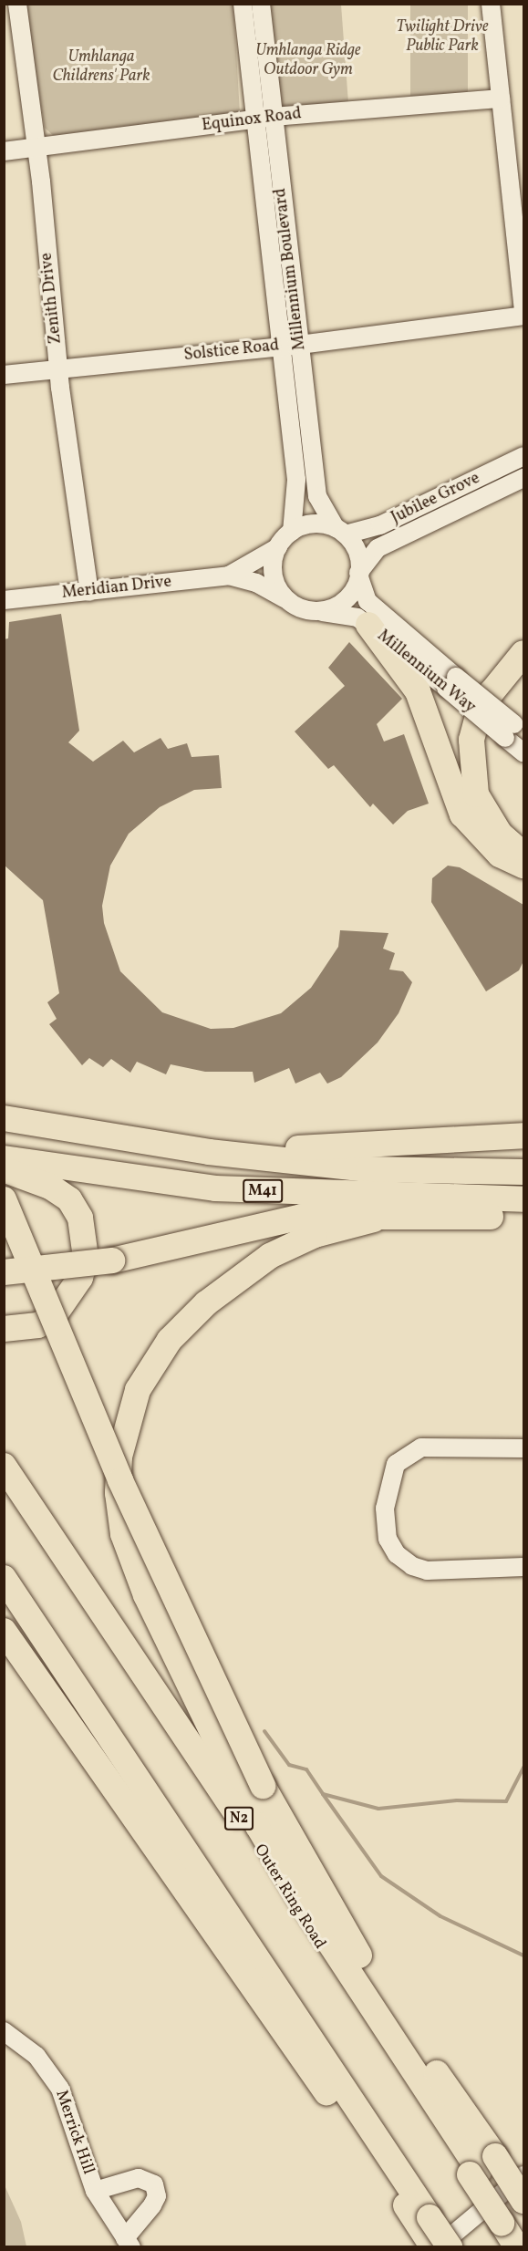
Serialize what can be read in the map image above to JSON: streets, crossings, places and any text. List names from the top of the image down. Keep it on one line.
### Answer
{"streets":{"highway":["M41","N2","Outer Ring Road"],"street":["Equinox Road","Millennium Boulevard","Zenith Drive","Solstice Road","Jubilee Grove","Meridian Drive","Millennium Way","Merrick Hill"]},"crossings":[["Equinox Road","Millennium Boulevard"],["Equinox Road","Zenith Drive"],["Millennium Boulevard","Solstice Road"],["Millennium Boulevard","Jubilee Grove"],["Millennium Boulevard","Meridian Drive"],["Millennium Boulevard","Millennium Way"],["Zenith Drive","Solstice Road"],["Zenith Drive","Meridian Drive"],["Jubilee Grove","Meridian Drive"],["Jubilee Grove","Millennium Way"],["Meridian Drive","Millennium Way"]],"parks":["Twilight Drive Public Park","Umhlanga Ridge Outdoor Gym","Umhlanga Childrens' Park"]}
